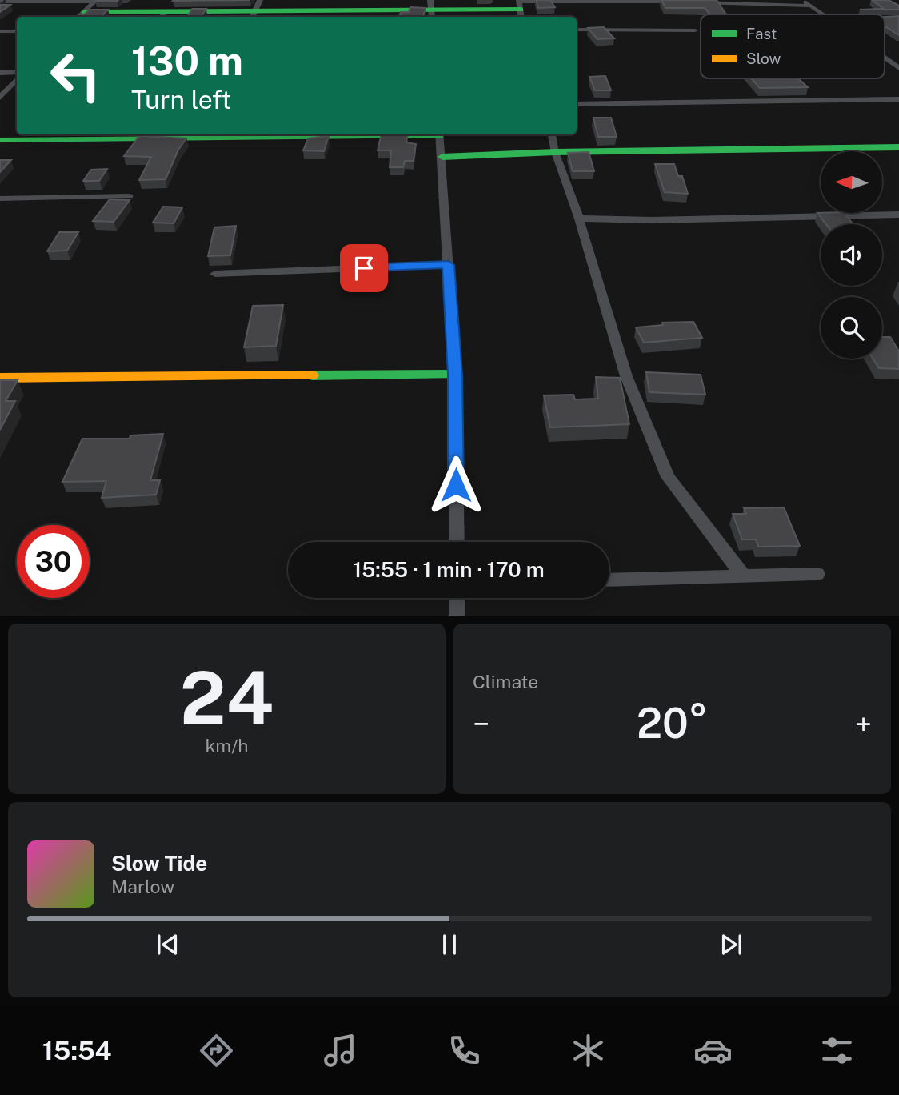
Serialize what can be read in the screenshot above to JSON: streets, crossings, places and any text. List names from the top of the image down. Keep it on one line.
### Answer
{"legend":["Fast","Slow"],"north":"left","page":{"turn":["130 m","Turn left"],"limit":"30","trip":"15:55 · 1 min · 170 m","tile":[["24","km/h"],"Climate"],"heat":["−","20°","+"],"song":["Slow Tide","Marlow"],"tabs":"15:54"}}
